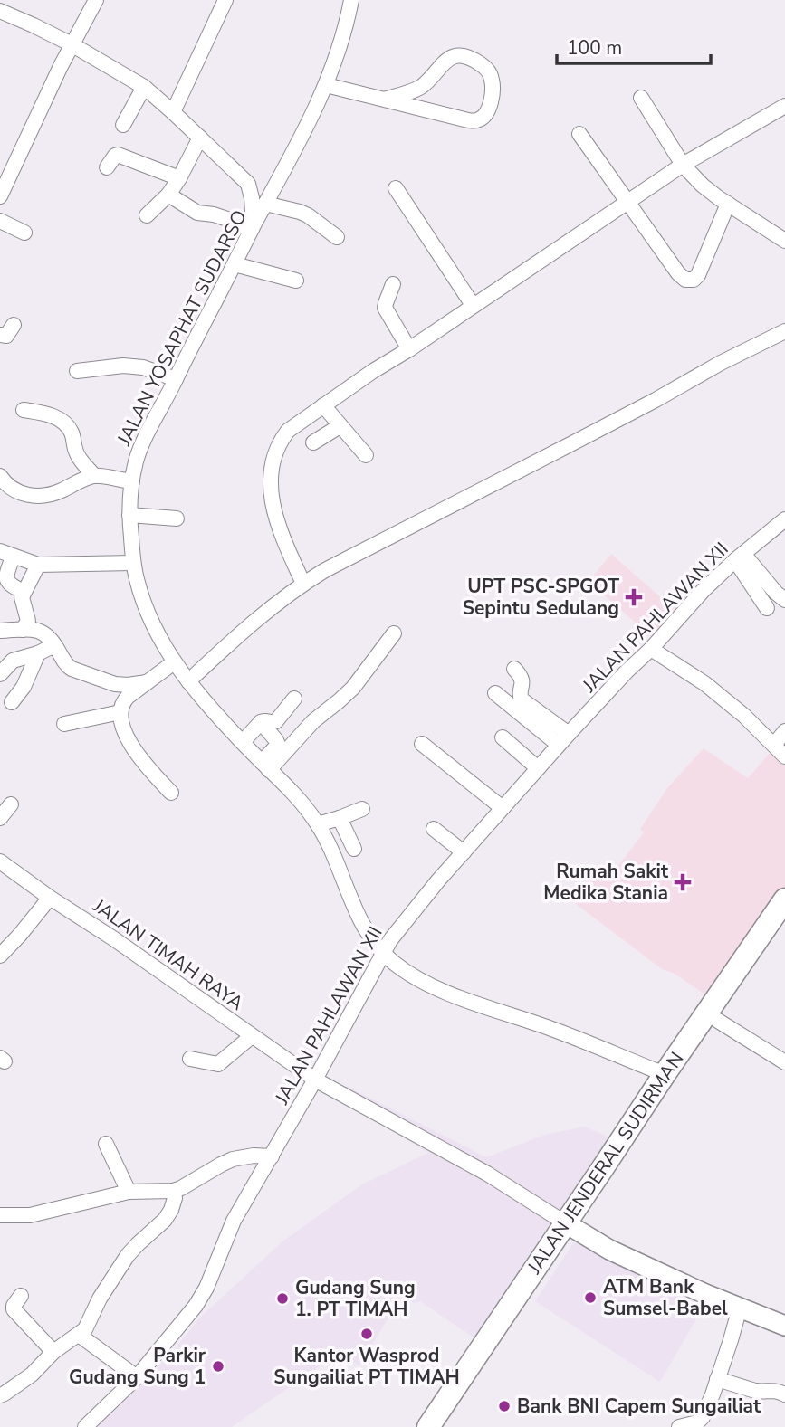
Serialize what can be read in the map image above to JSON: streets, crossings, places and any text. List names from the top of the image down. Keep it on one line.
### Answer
{"streets":{"highway":["JALAN JENDERAL SUDIRMAN"],"street":["JALAN YOSAPHAT SUDARSO","JALAN PAHLAWAN XII","JALAN TIMAH RAYA"]},"crossings":[["JALAN YOSAPHAT SUDARSO","JALAN PAHLAWAN XII"],["JALAN YOSAPHAT SUDARSO","JALAN JENDERAL SUDIRMAN"],["JALAN PAHLAWAN XII","JALAN TIMAH RAYA"],["JALAN TIMAH RAYA","JALAN JENDERAL SUDIRMAN"]],"places":{"health":["UPT PSC-SPGOT Sepintu Sedulang","Rumah Sakit Medika Stania"],"other":["ATM Bank Sumsel-Babel","Gudang Sung 1. PT TIMAH","Kantor Wasprod Sungailiat PT TIMAH","Parkir Gudang Sung 1","Bank BNI Capem Sungailiat"]},"scale_bar":"100 m"}
